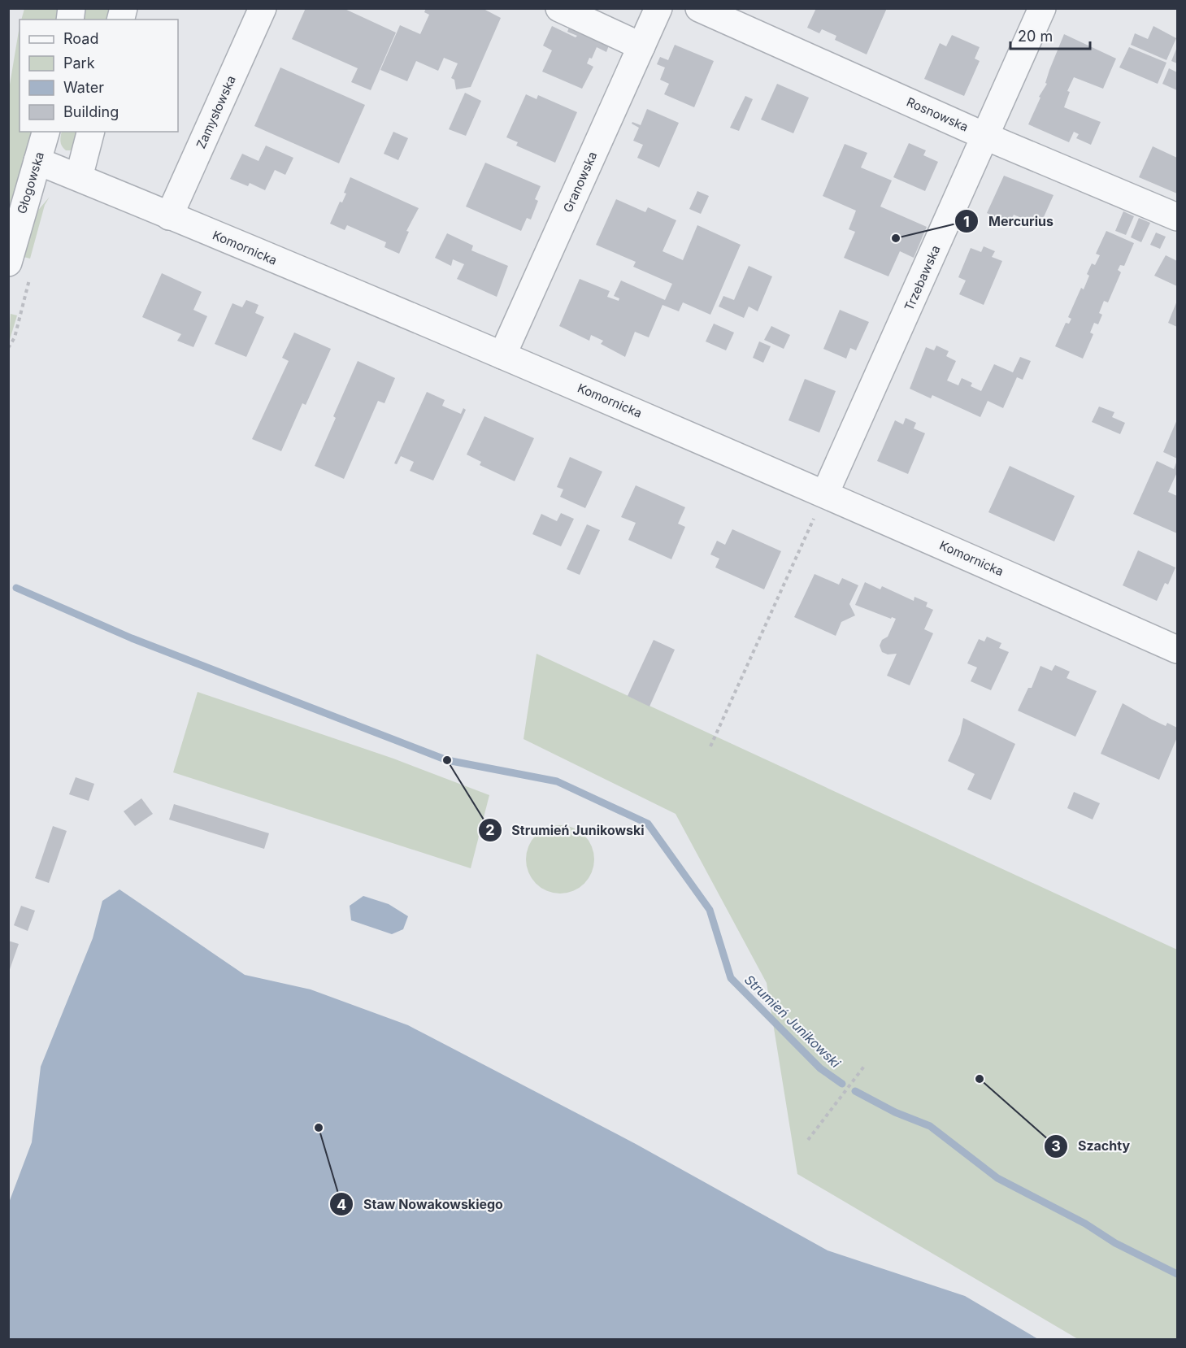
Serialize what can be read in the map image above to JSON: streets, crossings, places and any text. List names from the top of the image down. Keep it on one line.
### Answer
{"streets":{"street":["Zamysłowska","Rosnowska","Granowska","Głogowska","Komornicka","Trzebawska"]},"crossings":[["Zamysłowska","Komornicka"],["Rosnowska","Trzebawska"],["Granowska","Komornicka"],["Głogowska","Komornicka"],["Komornicka","Trzebawska"]],"water":["Strumień Junikowski"],"places":["Mercurius","Strumień Junikowski","Szachty","Staw Nowakowskiego"],"legend":["Road","Park","Water","Building"],"scale_bar":"20 m"}
